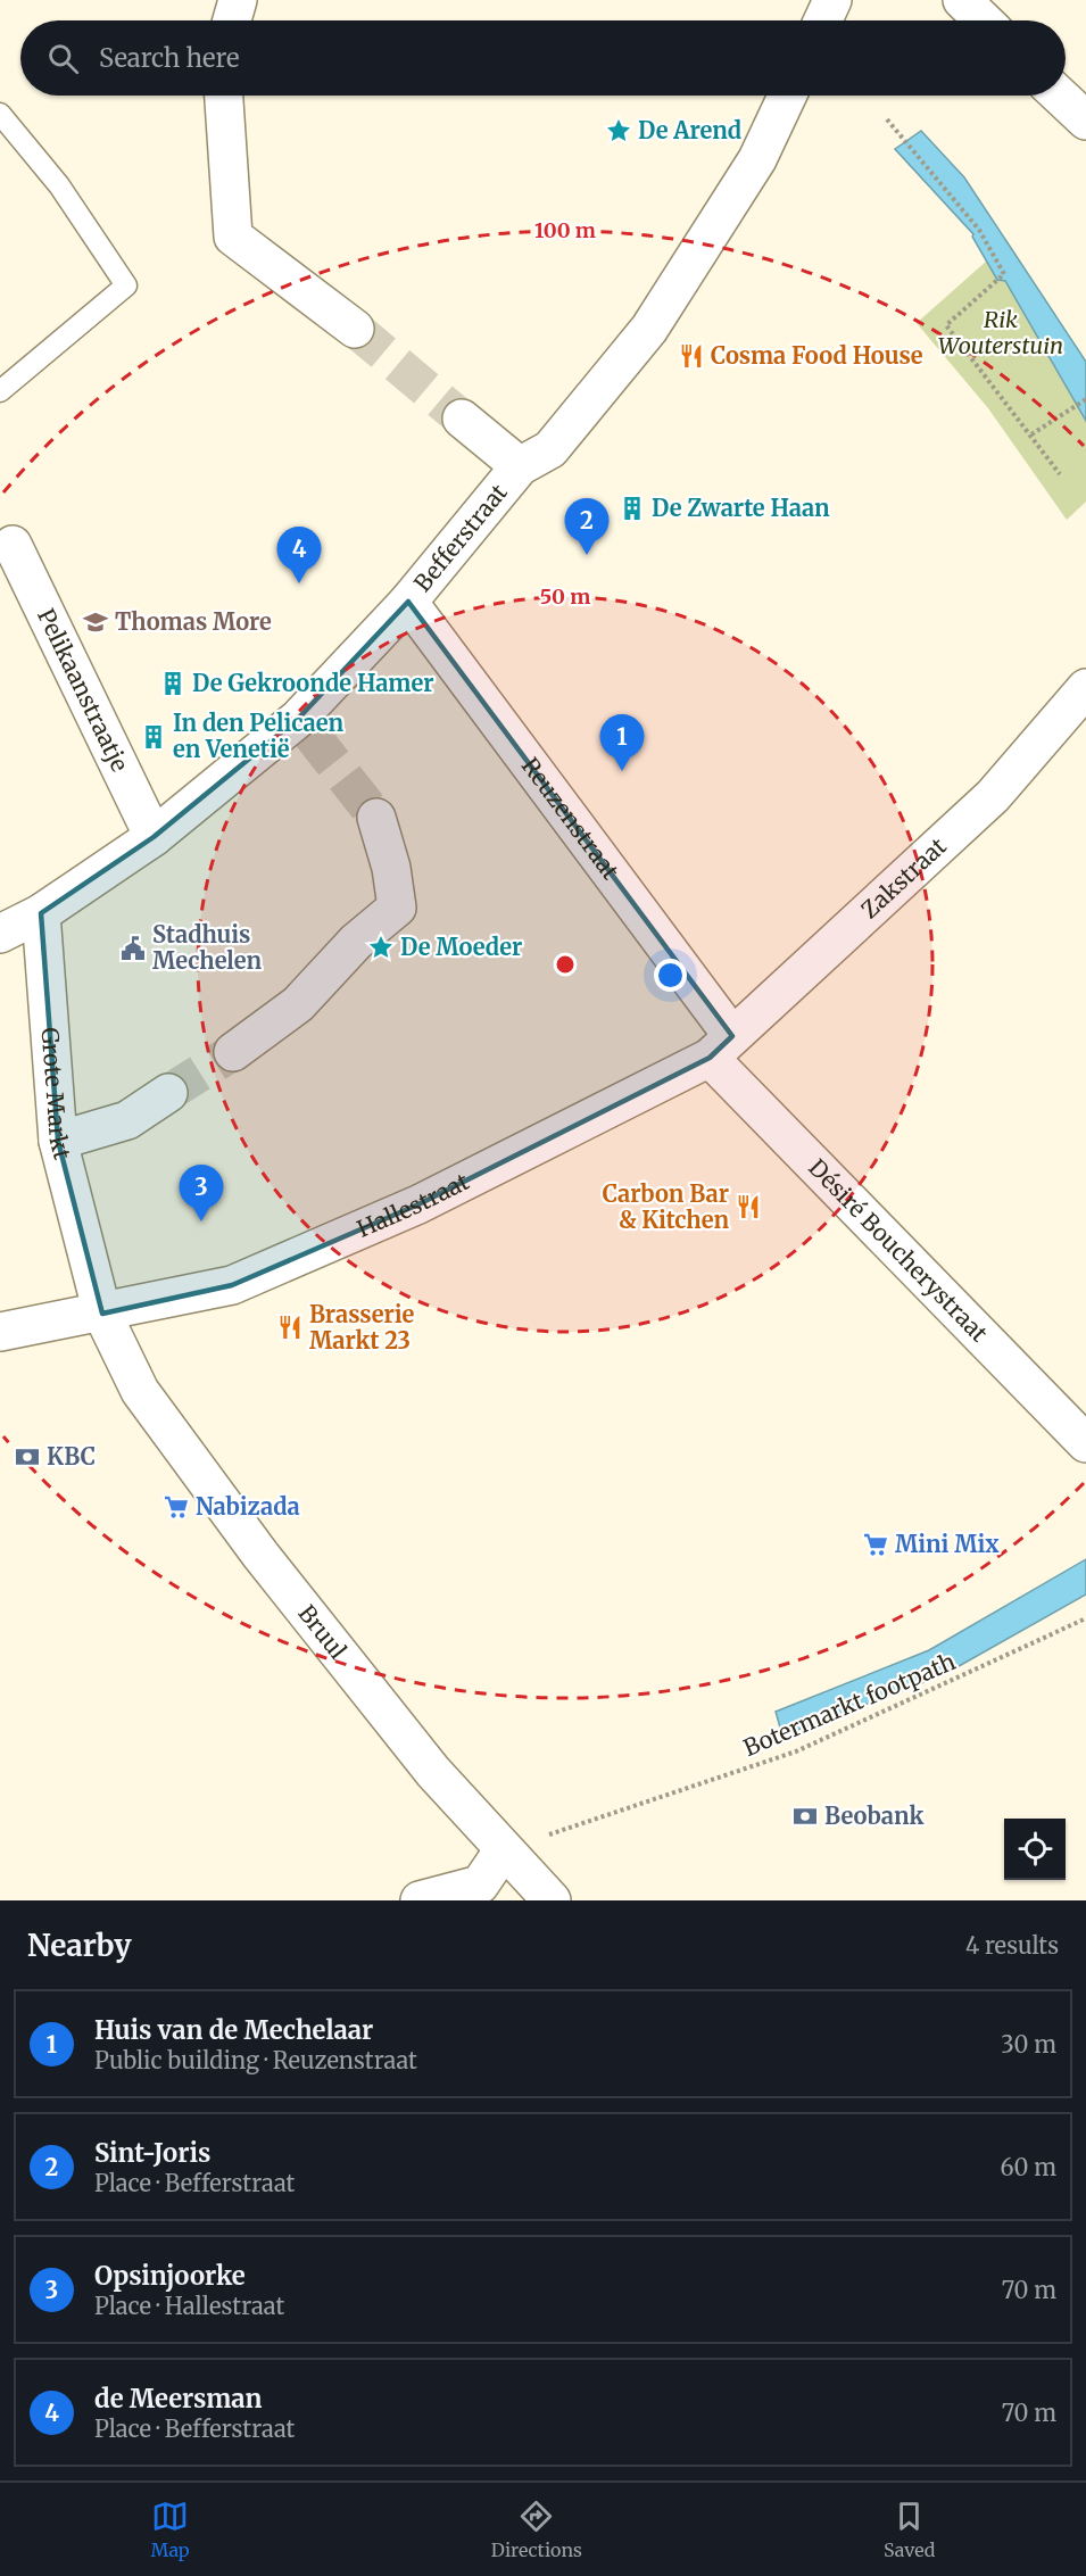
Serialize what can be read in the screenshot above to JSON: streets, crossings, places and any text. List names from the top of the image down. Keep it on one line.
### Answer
{"streets":{"street":["Befferstraat","Pelikaanstraatje","Reuzenstraat","Zakstraat","Grote Markt","Hallestraat","Désiré Boucherystraat","Bruul"],"path":["Botermarkt footpath"]},"crossings":[["Befferstraat","Pelikaanstraatje"],["Befferstraat","Reuzenstraat"],["Befferstraat","Grote Markt"],["Reuzenstraat","Zakstraat"],["Reuzenstraat","Hallestraat"],["Reuzenstraat","Désiré Boucherystraat"],["Zakstraat","Hallestraat"],["Zakstraat","Désiré Boucherystraat"],["Grote Markt","Hallestraat"],["Grote Markt","Bruul"],["Hallestraat","Désiré Boucherystraat"],["Hallestraat","Bruul"],["Bruul","Botermarkt footpath"]],"parks":["Rik Wouterstuin"],"places":{"place":["De Arend","De Moeder"],"restaurant":["Cosma Food House","Carbon Bar & Kitchen","Brasserie Markt 23"],"building":["De Zwarte Haan","De Gekroonde Hamer","In den Pelicaen en Venetië"],"school or university":["Thomas More"],"public building":["Stadhuis Mechelen"],"bank":["KBC","Beobank"],"supermarket":["Nabizada","Mini Mix"]},"page":{"search":"Search here","pins":["2","4","1","3"],"heading":["Nearby","4 results"],"list":[{"mark":"1","name":"Huis van de Mechelaar","note":"Public building · Reuzenstraat","value":"30 m"},{"mark":"2","name":"Sint-Joris","note":"Place · Befferstraat","value":"60 m"},{"mark":"3","name":"Opsinjoorke","note":"Place · Hallestraat","value":"70 m"},{"mark":"4","name":"de Meersman","note":"Place · Befferstraat","value":"70 m"}],"nav":["Map","Directions","Saved"]},"rings":["100 m","50 m"]}
